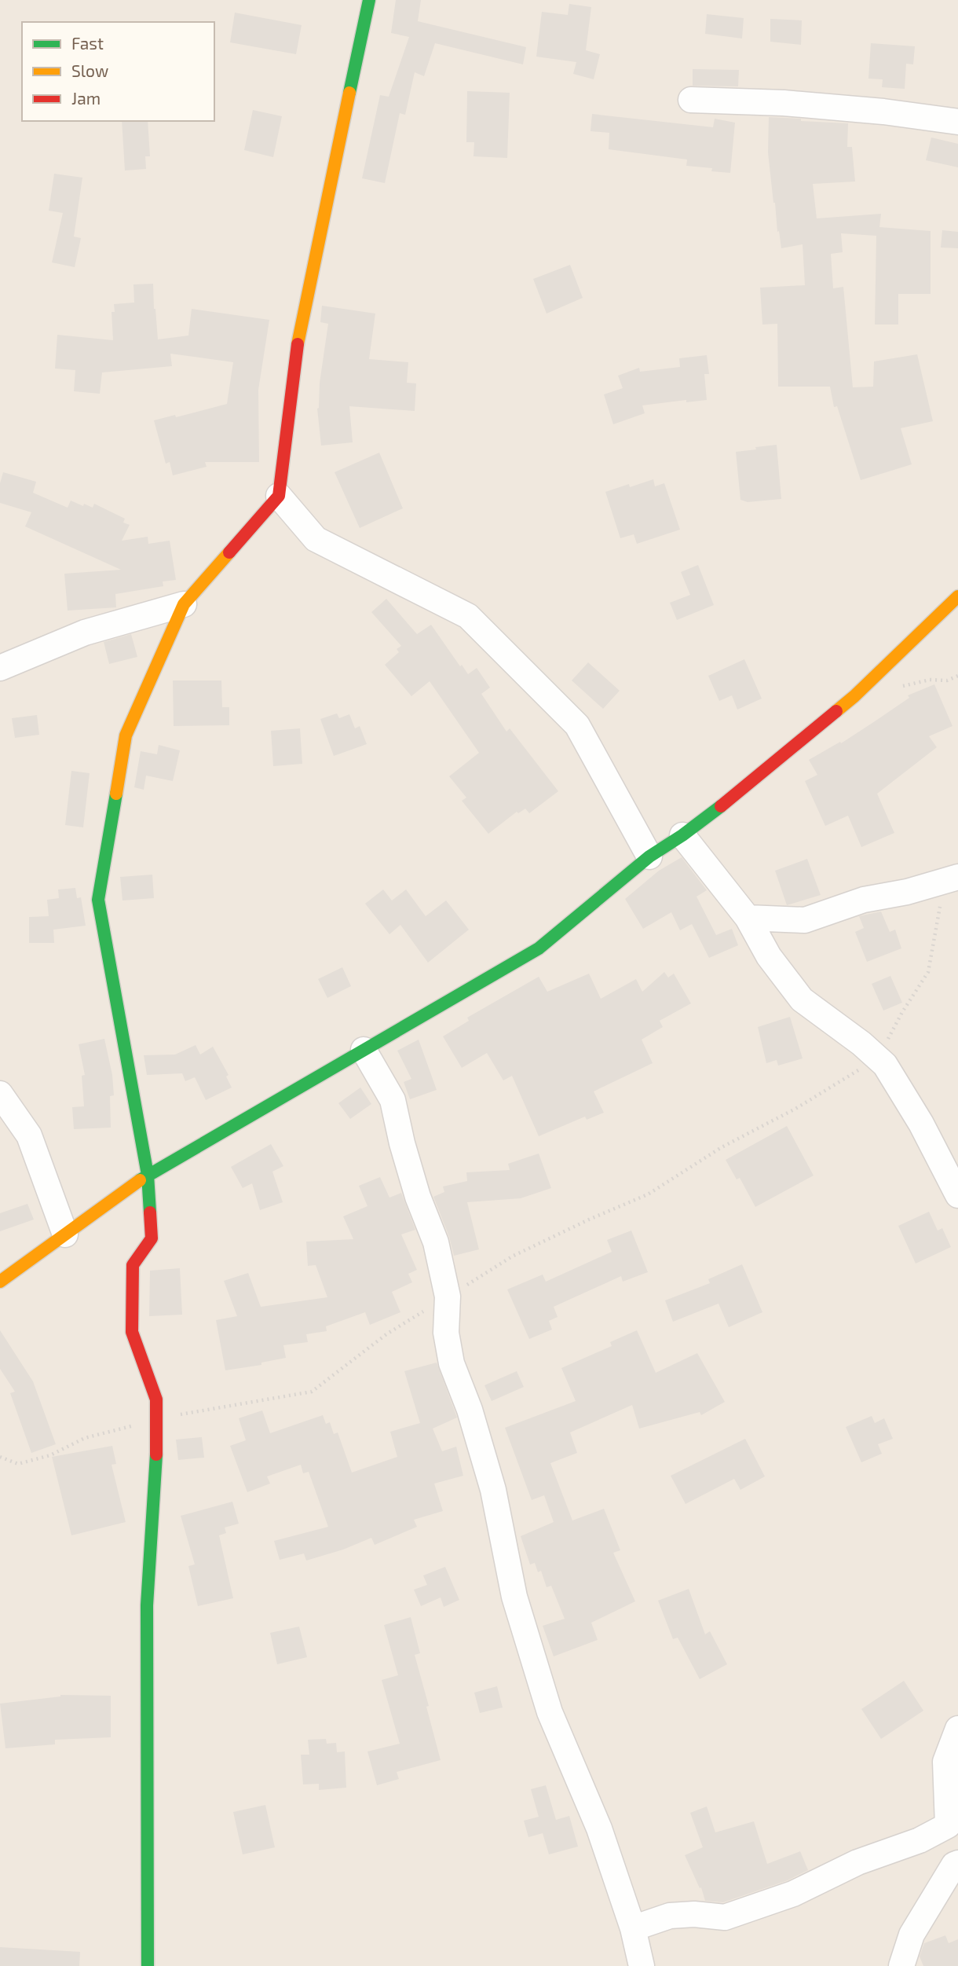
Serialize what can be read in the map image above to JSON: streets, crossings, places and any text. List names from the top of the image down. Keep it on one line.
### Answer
{"legend":["Fast","Slow","Jam"]}
